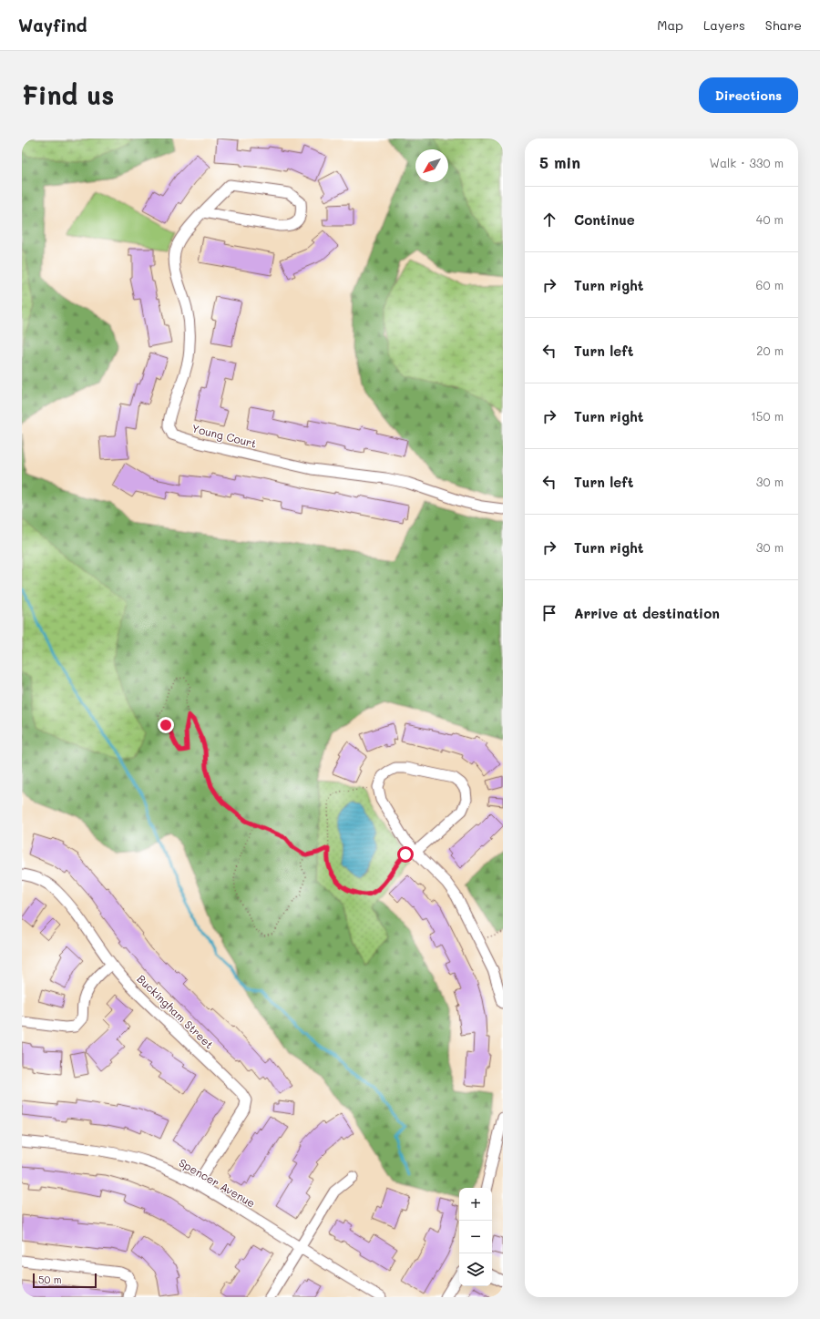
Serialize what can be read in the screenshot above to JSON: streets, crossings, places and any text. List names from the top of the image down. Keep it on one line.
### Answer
{"streets":{"street":["Young Court","Buckingham Street","Spencer Avenue"]},"crossings":[["Buckingham Street","Spencer Avenue"]],"scale_bar":"50 m","north":"bottom left","page":{"header":"Wayfind","nav":["Map","Layers","Share"],"buttons":"Directions","title":"Find us","heading":["5 min","Walk · 330 m"],"list":[["Continue","40 m"],["Turn right","60 m"],["Turn left","20 m"],["Turn right","150 m"],["Turn left","30 m"],["Turn right","30 m"],"Arrive at destination"],"map_buttons":["+","−"],"scale":"50 m"}}
